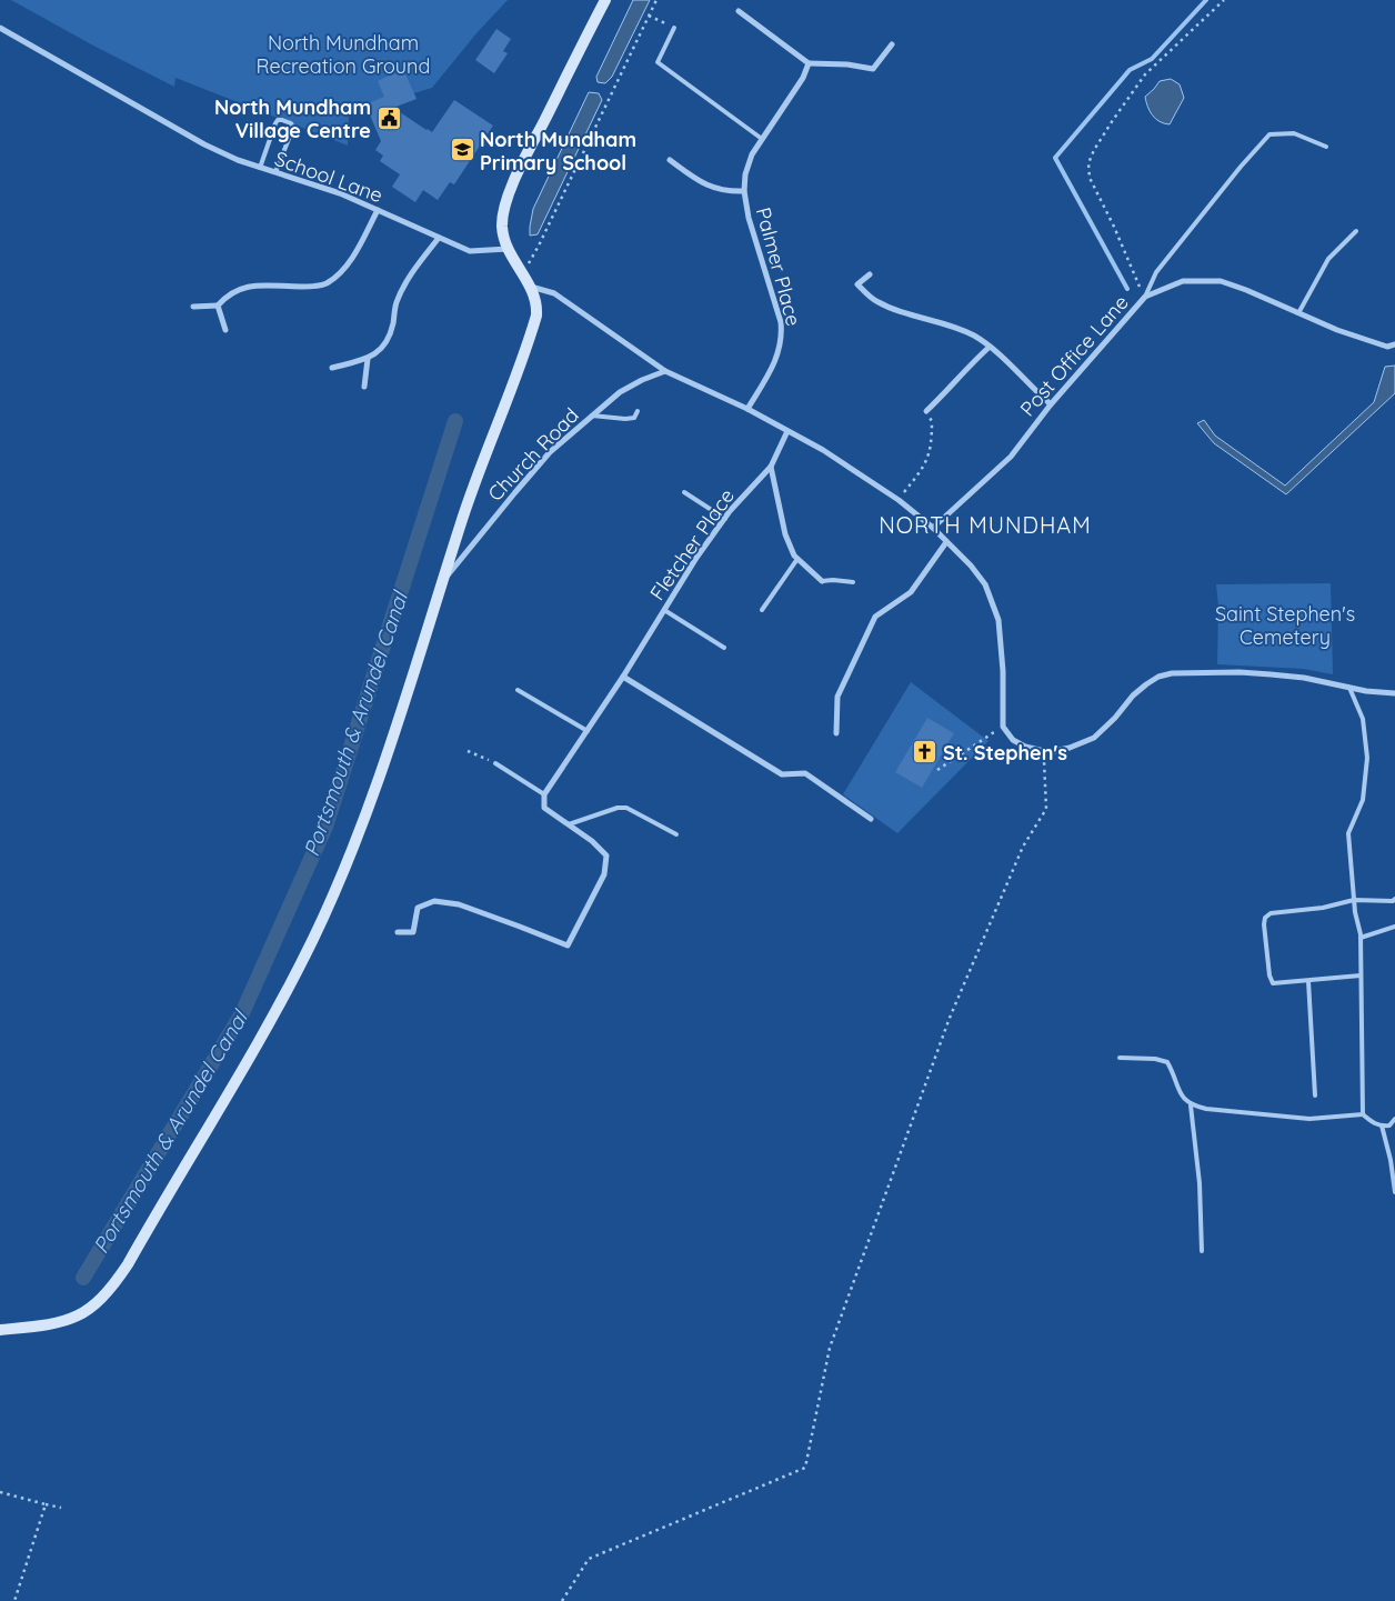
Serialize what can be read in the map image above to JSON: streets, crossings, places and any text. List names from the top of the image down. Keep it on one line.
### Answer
{"streets":{"street":["School Lane","Palmer Place","Post Office Lane","Church Road","Fletcher Place"]},"districts":["NORTH MUNDHAM"],"water":["Portsmouth & Arundel Canal"],"parks":["North Mundham Recreation Ground","Saint Stephen's Cemetery"],"places":{"public building":["North Mundham Village Centre"],"school or university":["North Mundham Primary School"],"church":["St. Stephen's"]}}
